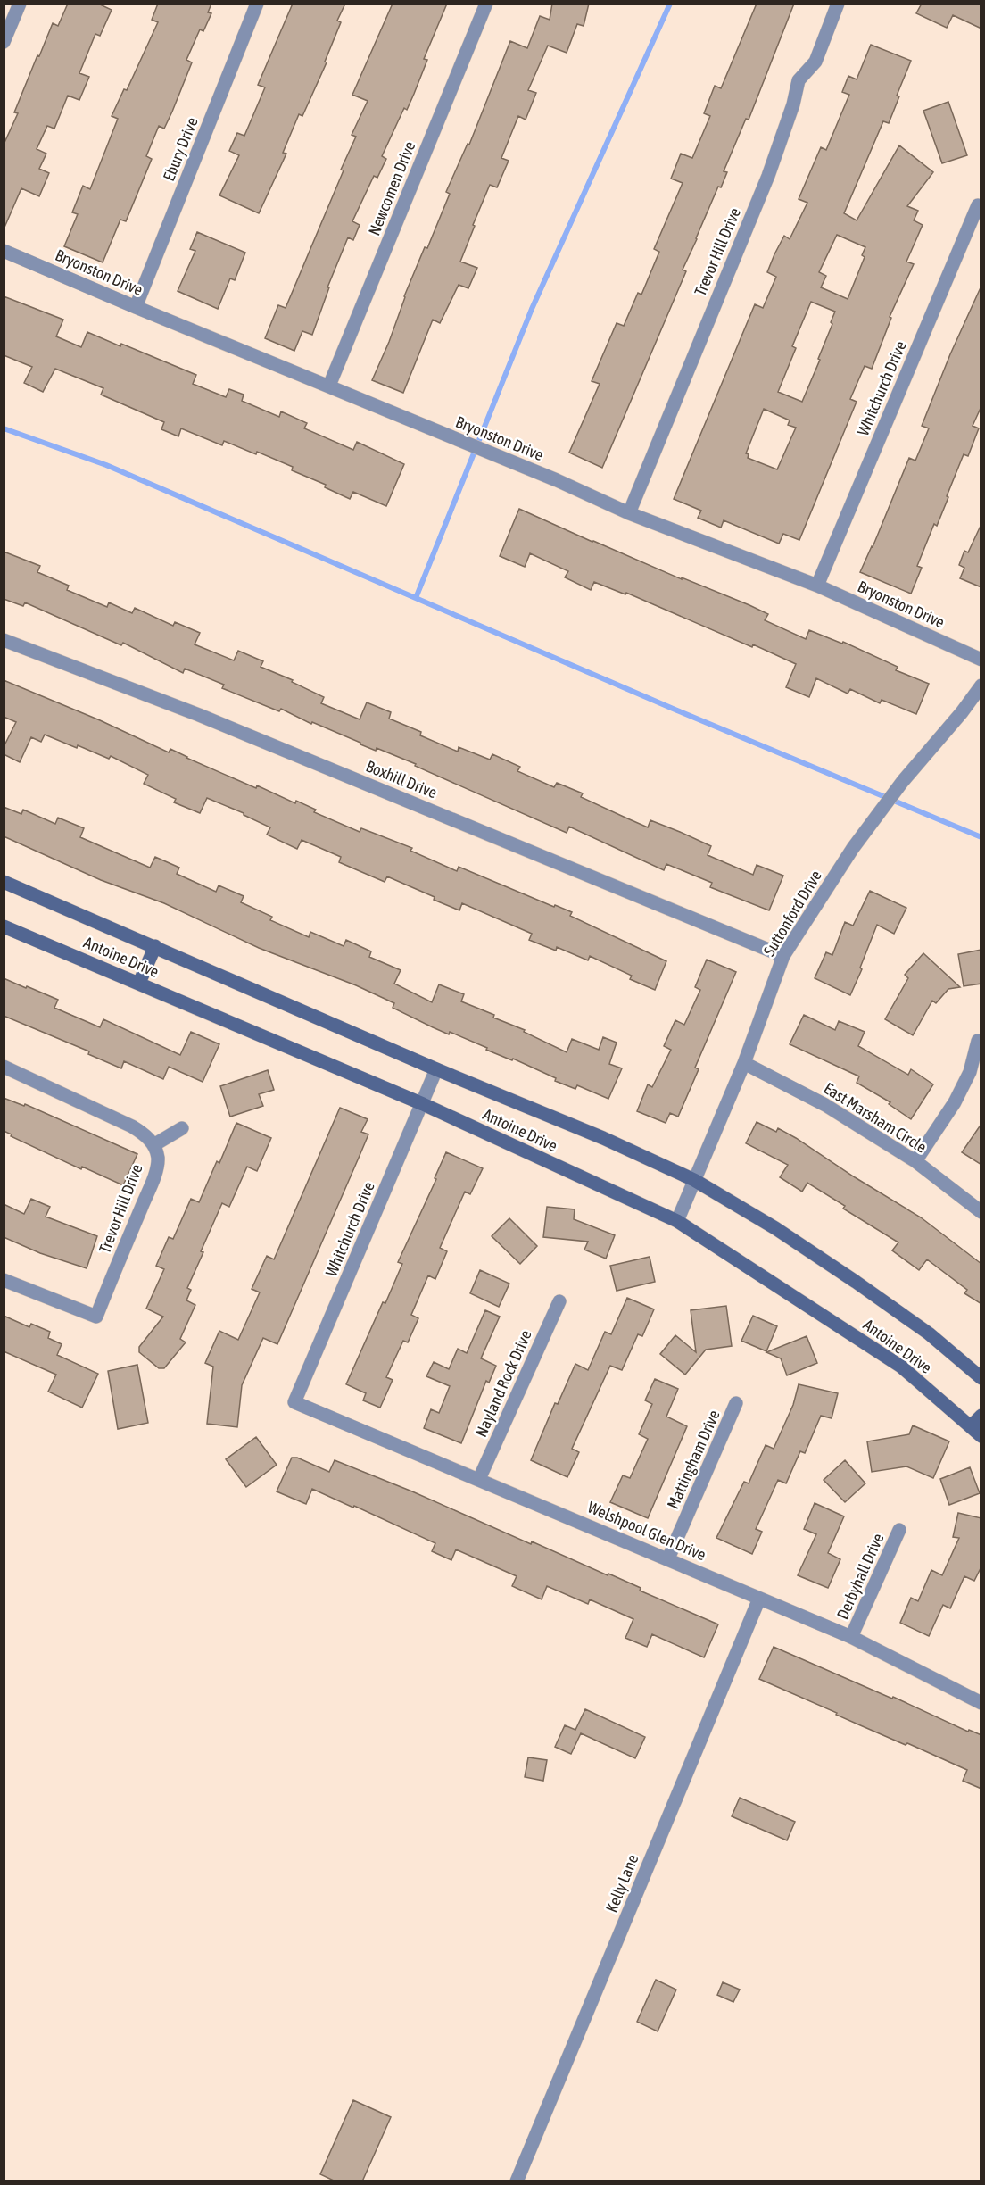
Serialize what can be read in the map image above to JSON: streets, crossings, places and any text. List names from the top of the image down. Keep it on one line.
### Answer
{"streets":{"main road":["Antoine Drive"],"street":["Ebury Drive","Newcomen Drive","Trevor Hill Drive","Bryonston Drive","Whitchurch Drive","Boxhill Drive","Suttonford Drive","East Marsham Circle","Nayland Rock Drive","Mattingham Drive","Welshpool Glen Drive","Derbyhall Drive","Kelly Lane"]},"crossings":[["Ebury Drive","Bryonston Drive"],["Newcomen Drive","Bryonston Drive"],["Trevor Hill Drive","Bryonston Drive"],["Bryonston Drive","Whitchurch Drive"],["Whitchurch Drive","Antoine Drive"],["Whitchurch Drive","Welshpool Glen Drive"],["Boxhill Drive","Suttonford Drive"],["Suttonford Drive","Antoine Drive"],["Suttonford Drive","East Marsham Circle"],["Nayland Rock Drive","Welshpool Glen Drive"],["Mattingham Drive","Welshpool Glen Drive"],["Welshpool Glen Drive","Derbyhall Drive"],["Welshpool Glen Drive","Kelly Lane"]]}
